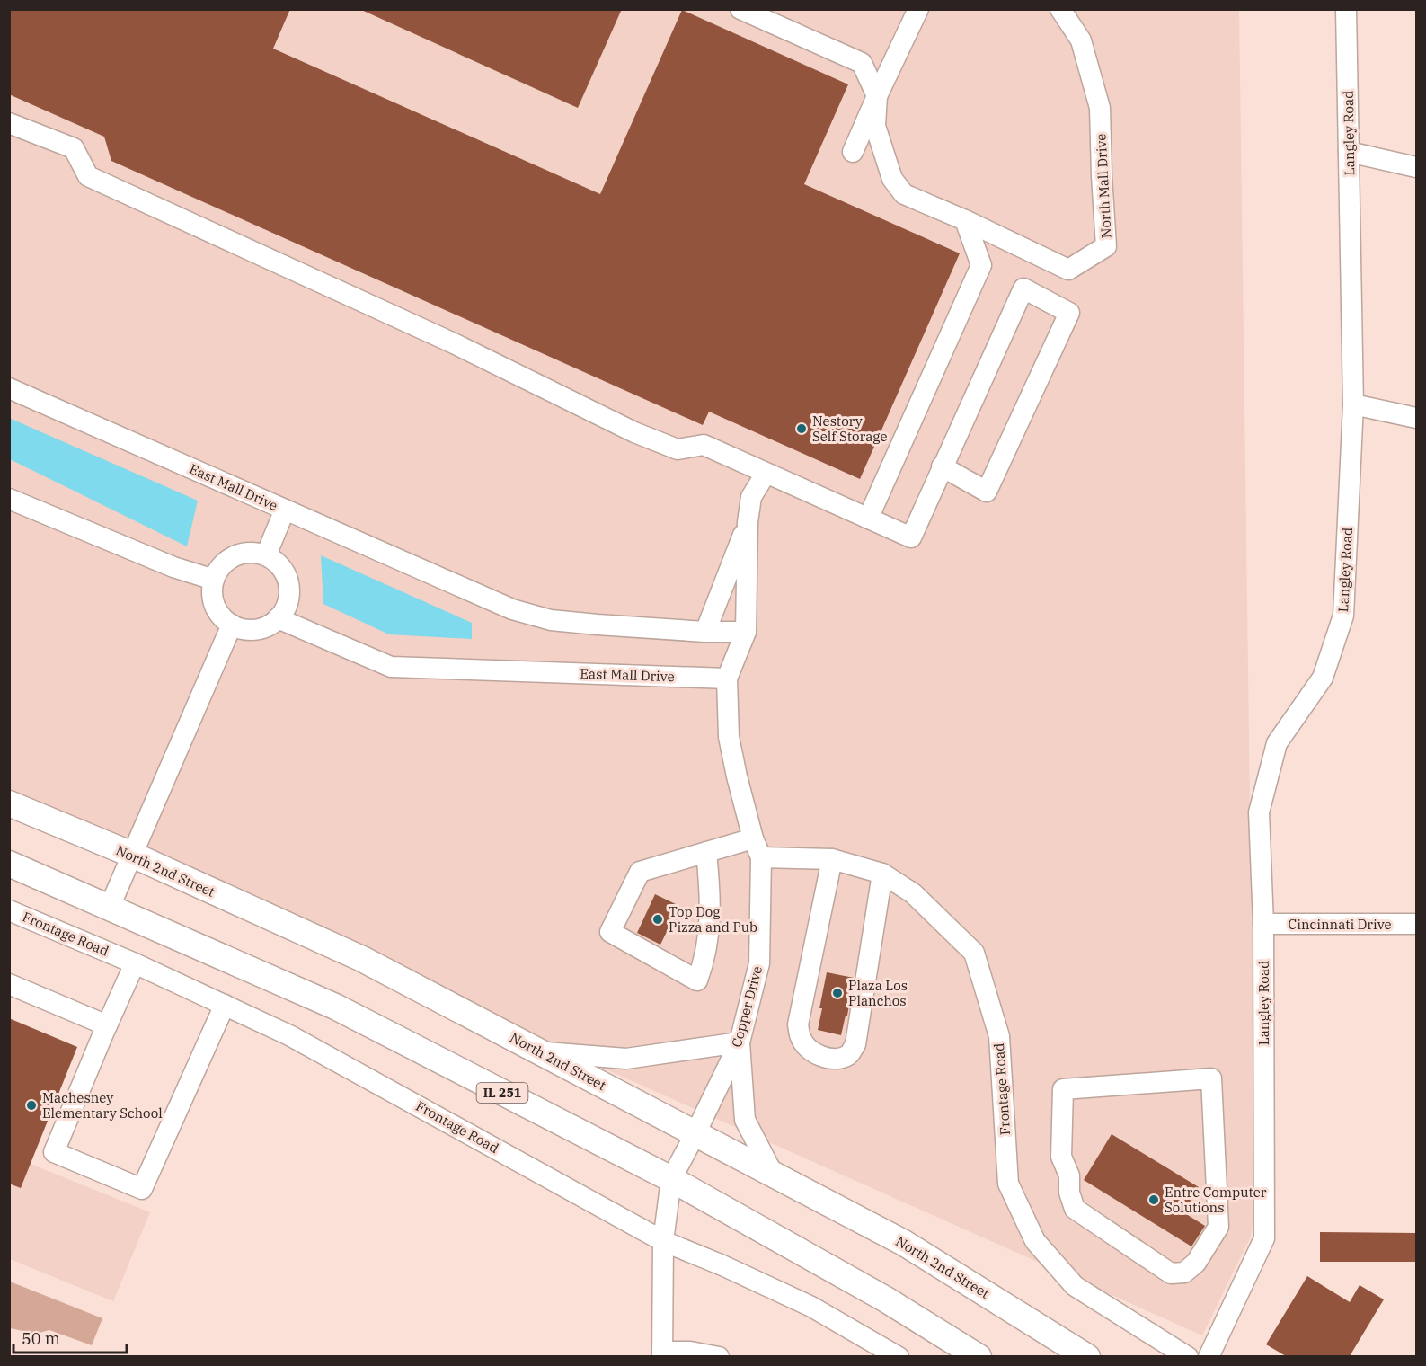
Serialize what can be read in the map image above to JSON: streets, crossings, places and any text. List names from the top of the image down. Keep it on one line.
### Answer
{"streets":{"main road":["North 2nd Street","IL 251"],"street":["Langley Road","North Mall Drive","East Mall Drive","Cincinnati Drive","Frontage Road","Copper Drive"]},"crossings":[["Langley Road","Cincinnati Drive"],["East Mall Drive","Copper Drive"],["North 2nd Street","Copper Drive"],["Frontage Road","Copper Drive"],["Copper Drive","IL 251"]],"places":["Nestory Self Storage","Top Dog Pizza and Pub","Plaza Los Planchos","Machesney Elementary School","Entre Computer Solutions"],"scale_bar":"50 m"}
